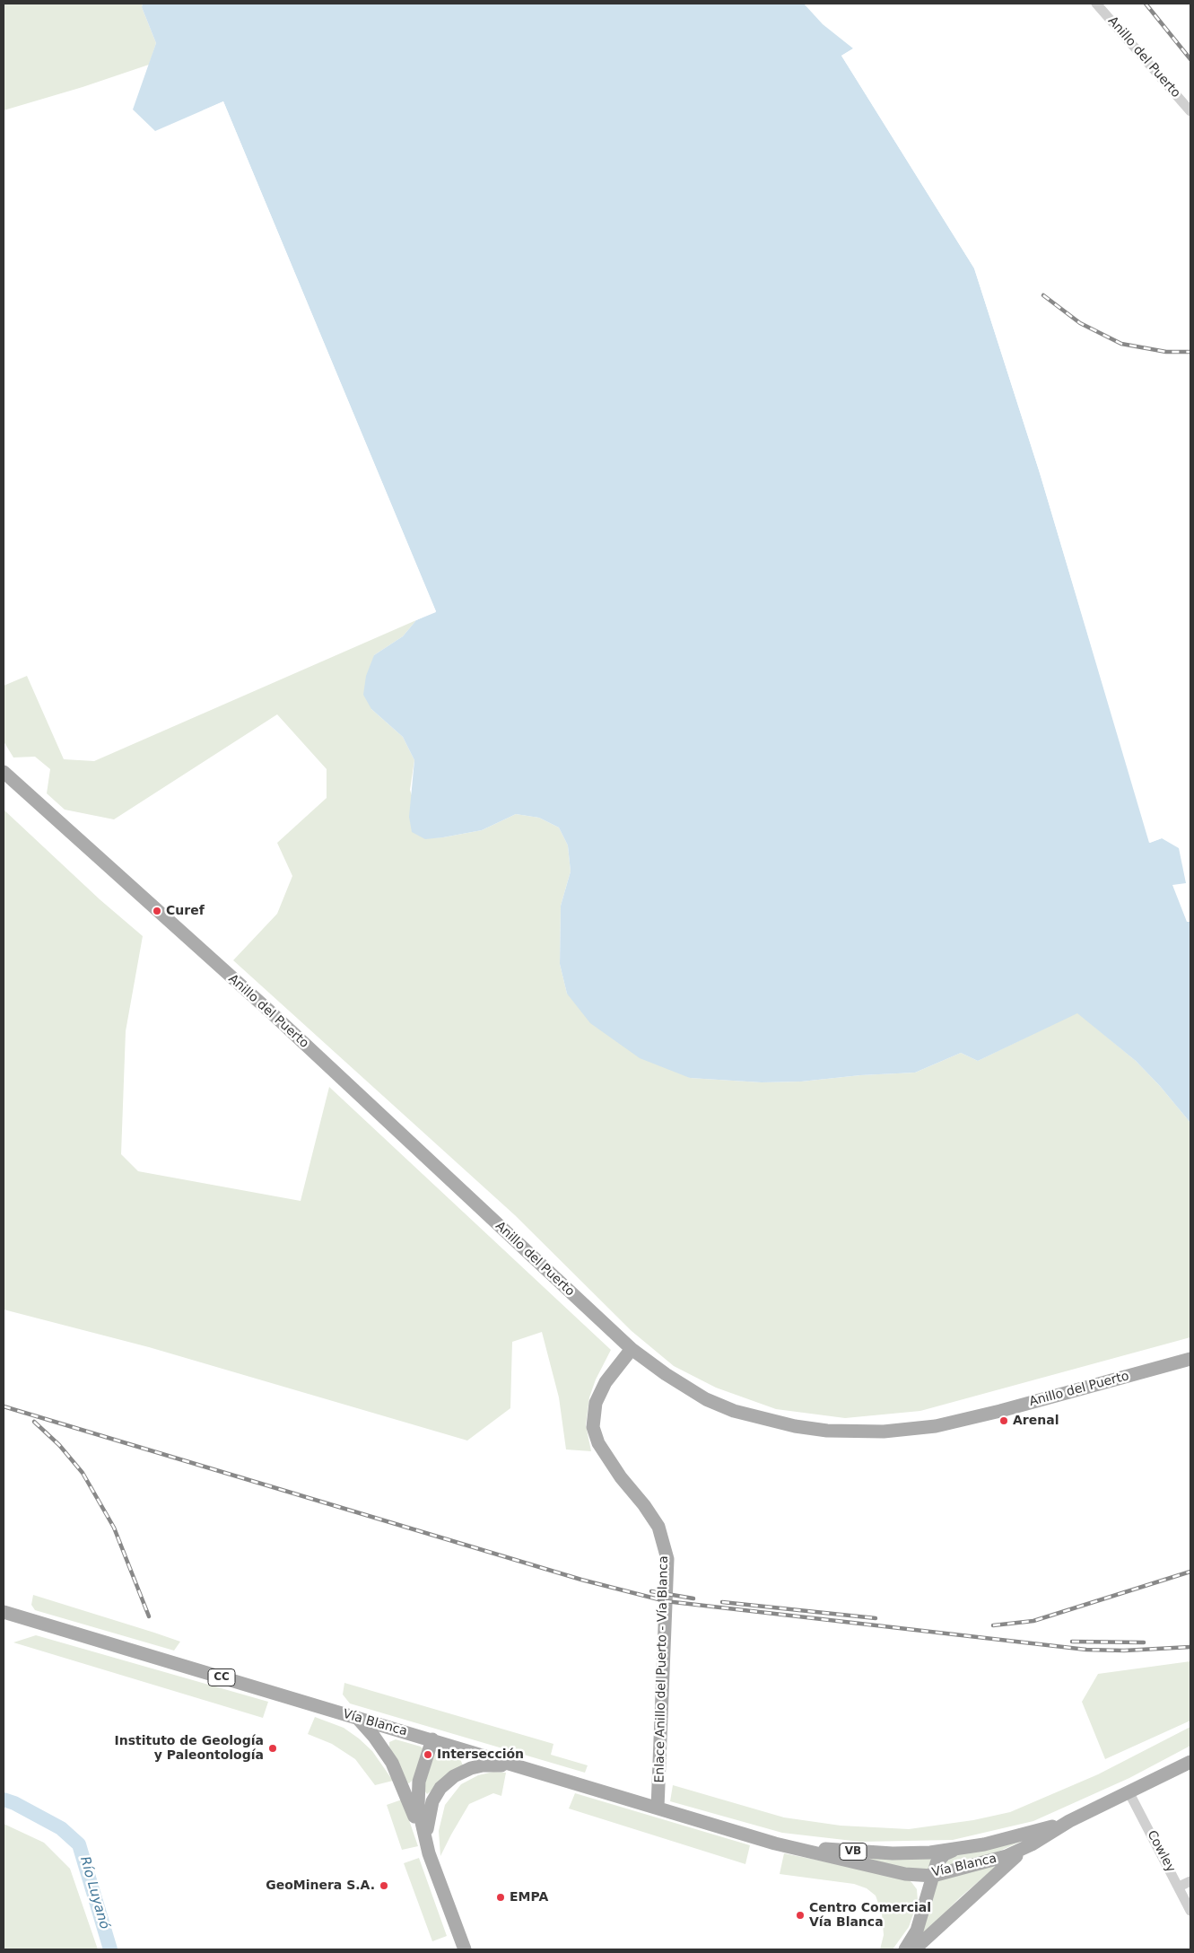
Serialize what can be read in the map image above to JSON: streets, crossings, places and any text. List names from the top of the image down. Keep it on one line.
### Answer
{"streets":{"main road":["Anillo del Puerto","Enlace Anillo del Puerto - Vía Blanca","CC","Vía Blanca","VB"],"street":["Cowley"]},"crossings":[["Anillo del Puerto","Enlace Anillo del Puerto - Vía Blanca"],["Enlace Anillo del Puerto - Vía Blanca","Vía Blanca"],["CC","Vía Blanca"],["Vía Blanca","Cowley"]],"water":["Río Luyanó"],"places":["Curef","Arenal","Instituto de Geología y Paleontología","Intersección","GeoMinera S.A.","EMPA","Centro Comercial Vía Blanca"]}
